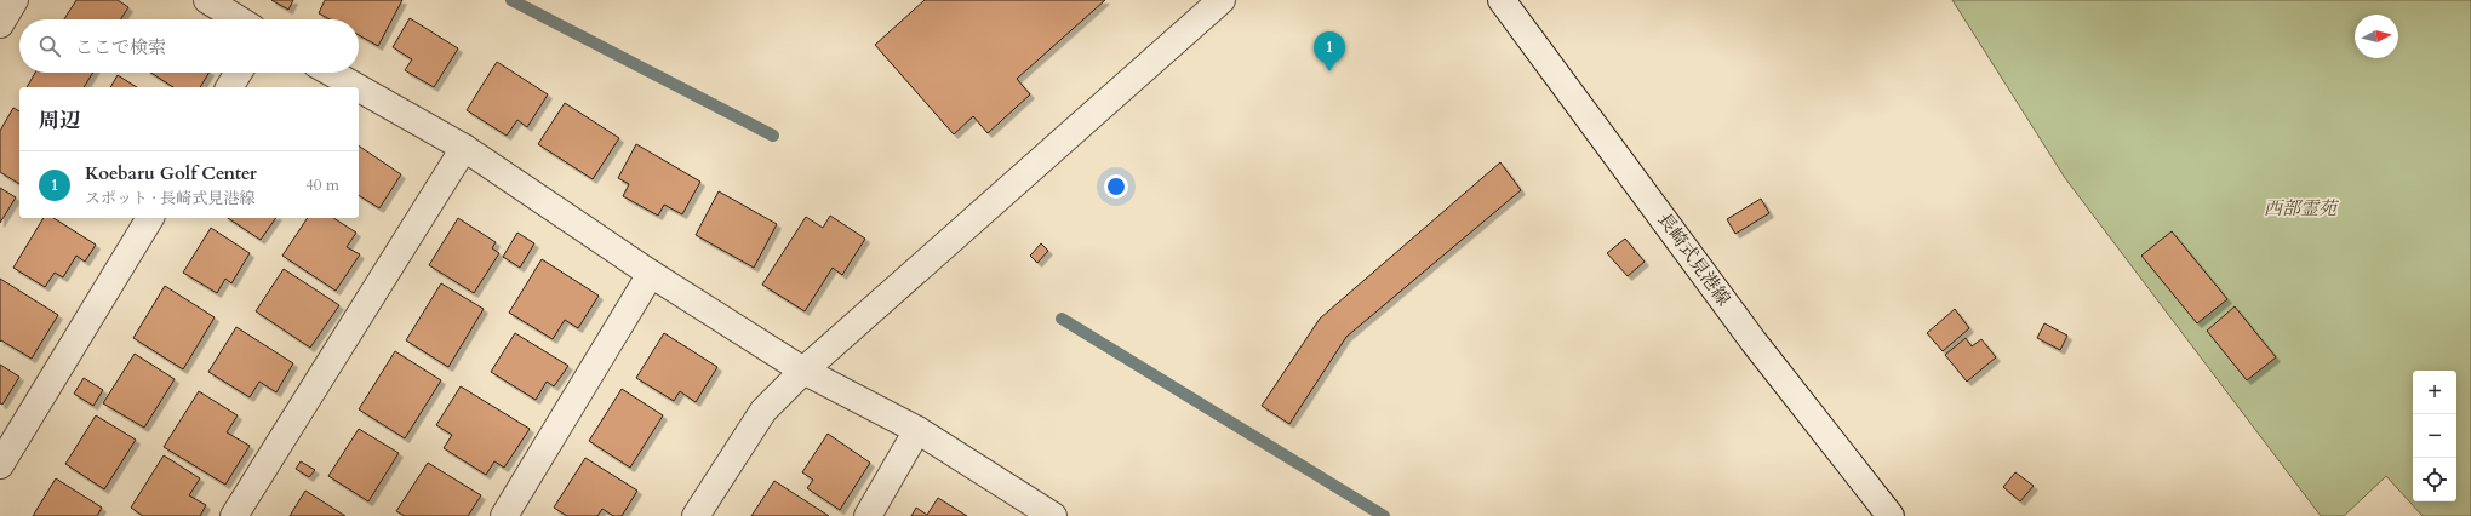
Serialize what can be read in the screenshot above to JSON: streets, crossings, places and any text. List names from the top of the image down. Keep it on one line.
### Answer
{"streets":{"street":["長崎式見港線"]},"parks":["西部霊苑"],"north":"right","page":{"search":"ここで検索","pins":"1","heading":"周辺","list":[{"mark":"1","name":"Koebaru Golf Center","note":"スポット · 長崎式見港線","value":"40 m"}],"map_buttons":["+","−"]}}
